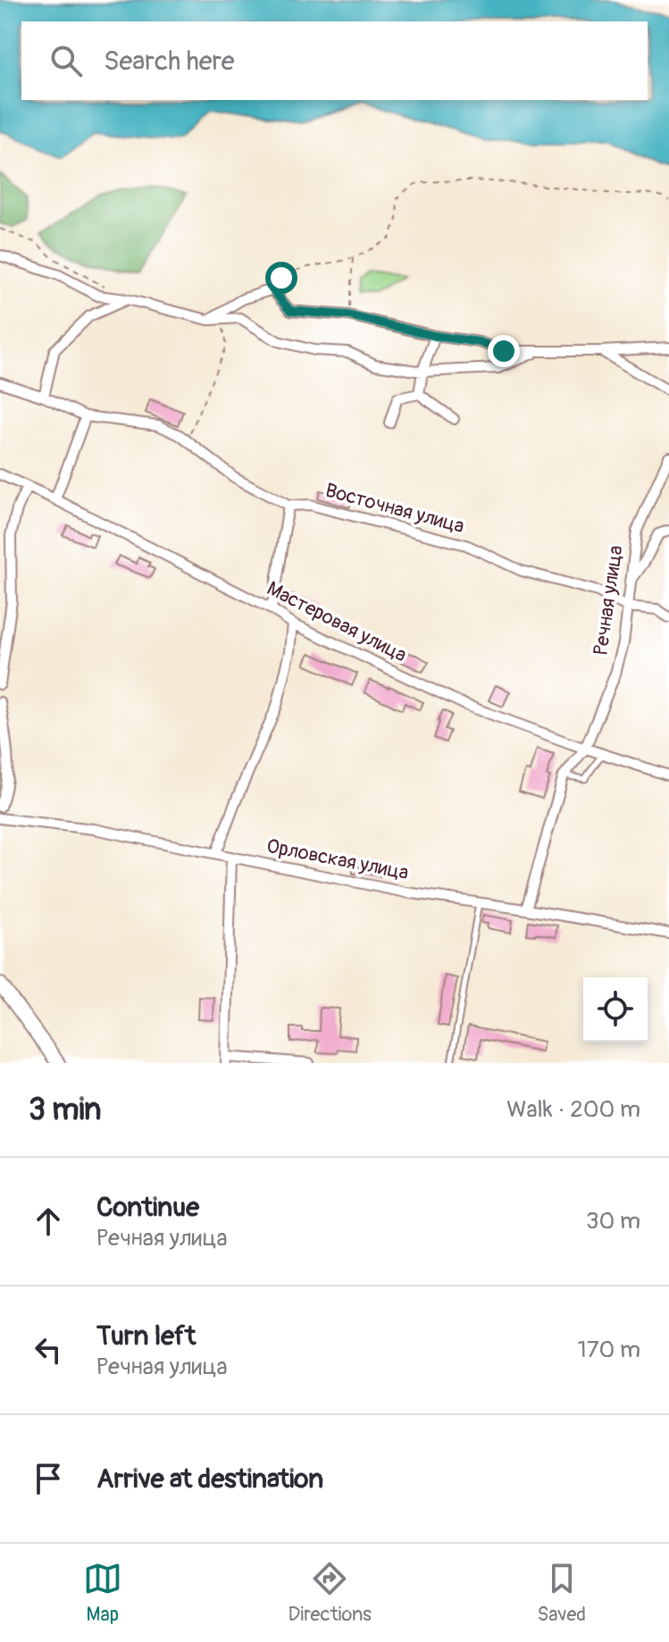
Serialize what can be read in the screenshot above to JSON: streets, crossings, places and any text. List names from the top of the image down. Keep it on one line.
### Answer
{"streets":{"street":["Восточная улица","Речная улица","Мастеровая улица","Орловская улица"]},"crossings":[["Восточная улица","Речная улица"],["Речная улица","Мастеровая улица"],["Речная улица","Орловская улица"]],"page":{"search":"Search here","heading":["3 min","Walk · 200 m"],"list":[["Continue","Речная улица","30 m"],["Turn left","Речная улица","170 m"],"Arrive at destination"],"nav":["Map","Directions","Saved"]}}
